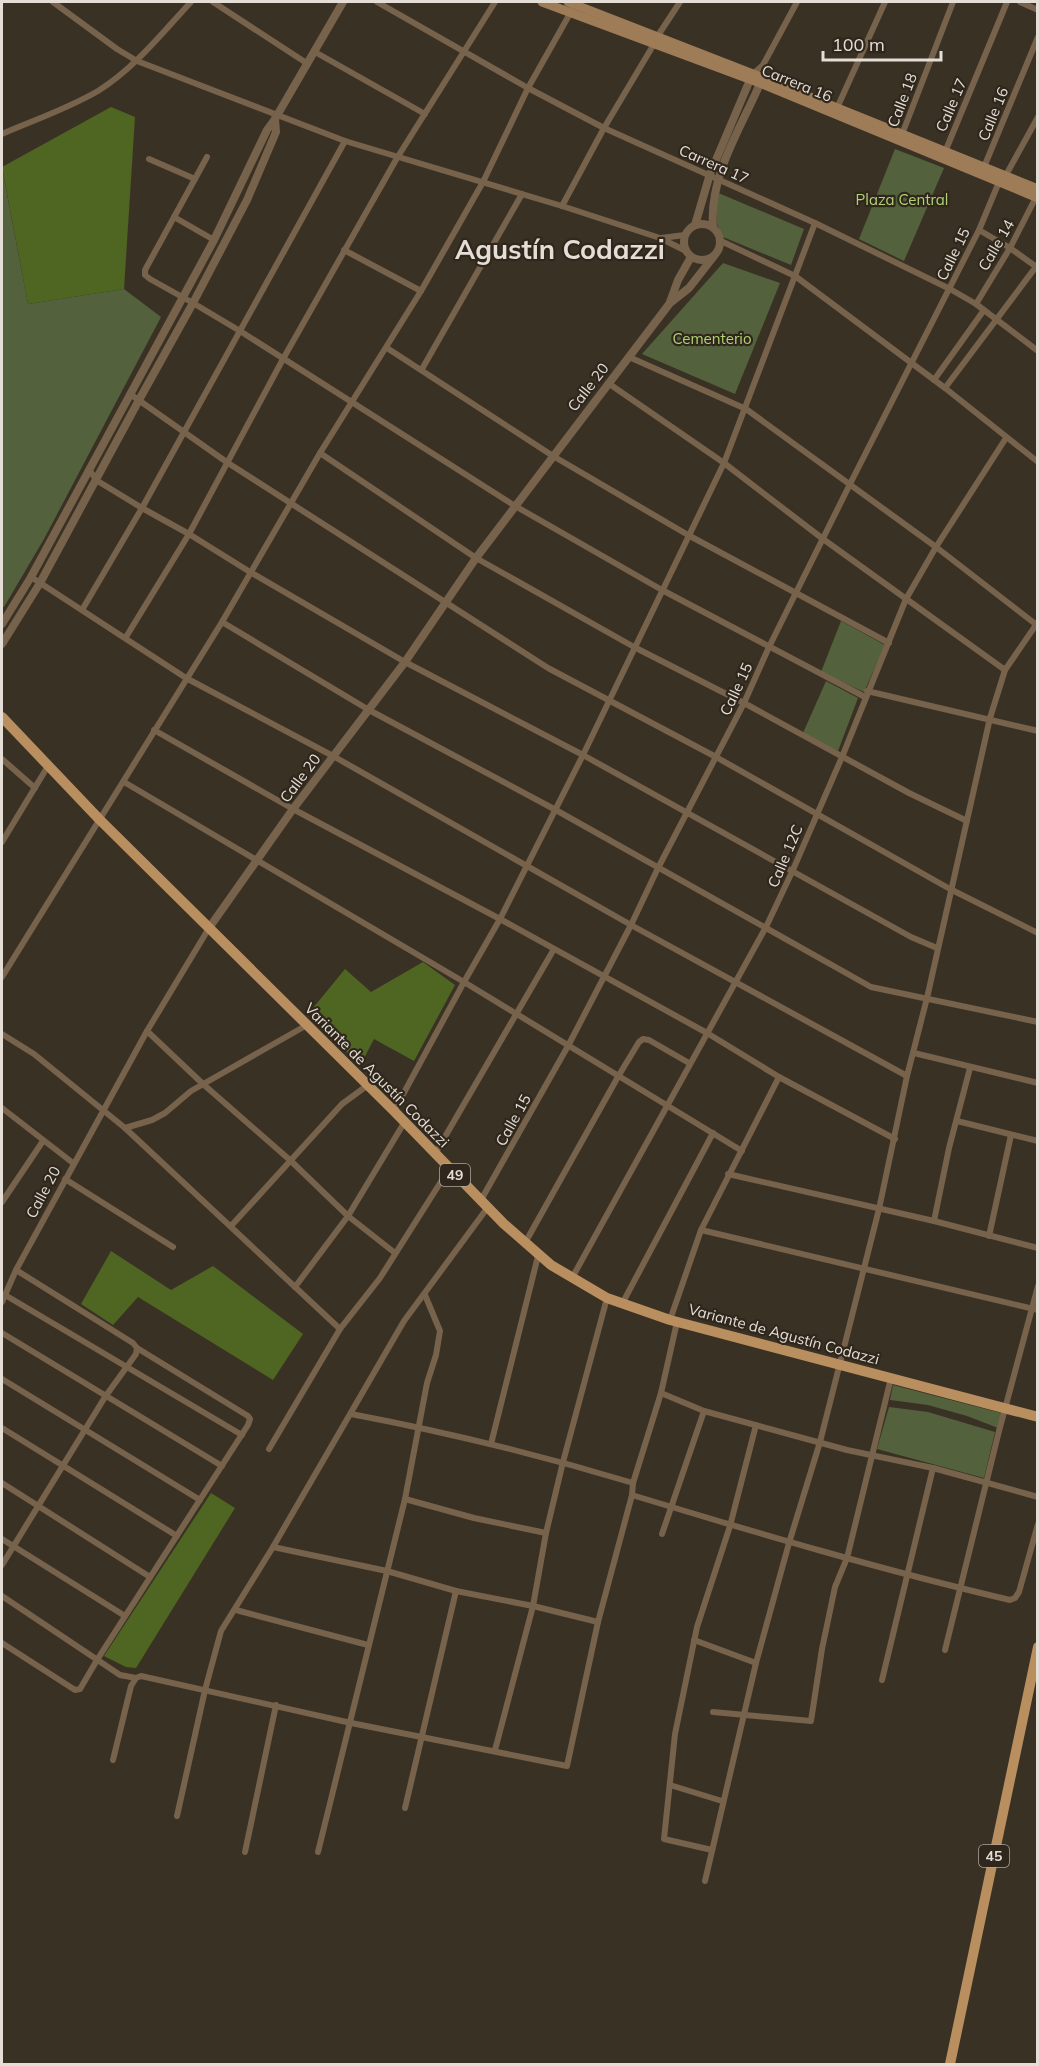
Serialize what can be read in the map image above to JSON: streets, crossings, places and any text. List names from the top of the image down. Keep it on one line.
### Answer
{"streets":{"main road":["Carrera 16","Variante de Agustín Codazzi","49","45"],"street":["Calle 18","Calle 17","Calle 16","Carrera 17","Calle 14","Calle 15","Calle 20","Calle 12C"]},"crossings":[["Carrera 16","Calle 18"],["Carrera 16","Calle 17"],["Carrera 16","Calle 16"],["Carrera 16","Calle 14"],["Carrera 16","Calle 15"],["Carrera 17","Calle 14"],["Carrera 17","Calle 15"],["Calle 15","Variante de Agustín Codazzi"],["Calle 20","Variante de Agustín Codazzi"],["Calle 12C","Variante de Agustín Codazzi"]],"districts":["Agustín Codazzi"],"parks":["Plaza Central","Cementerio"],"scale_bar":"100 m"}
